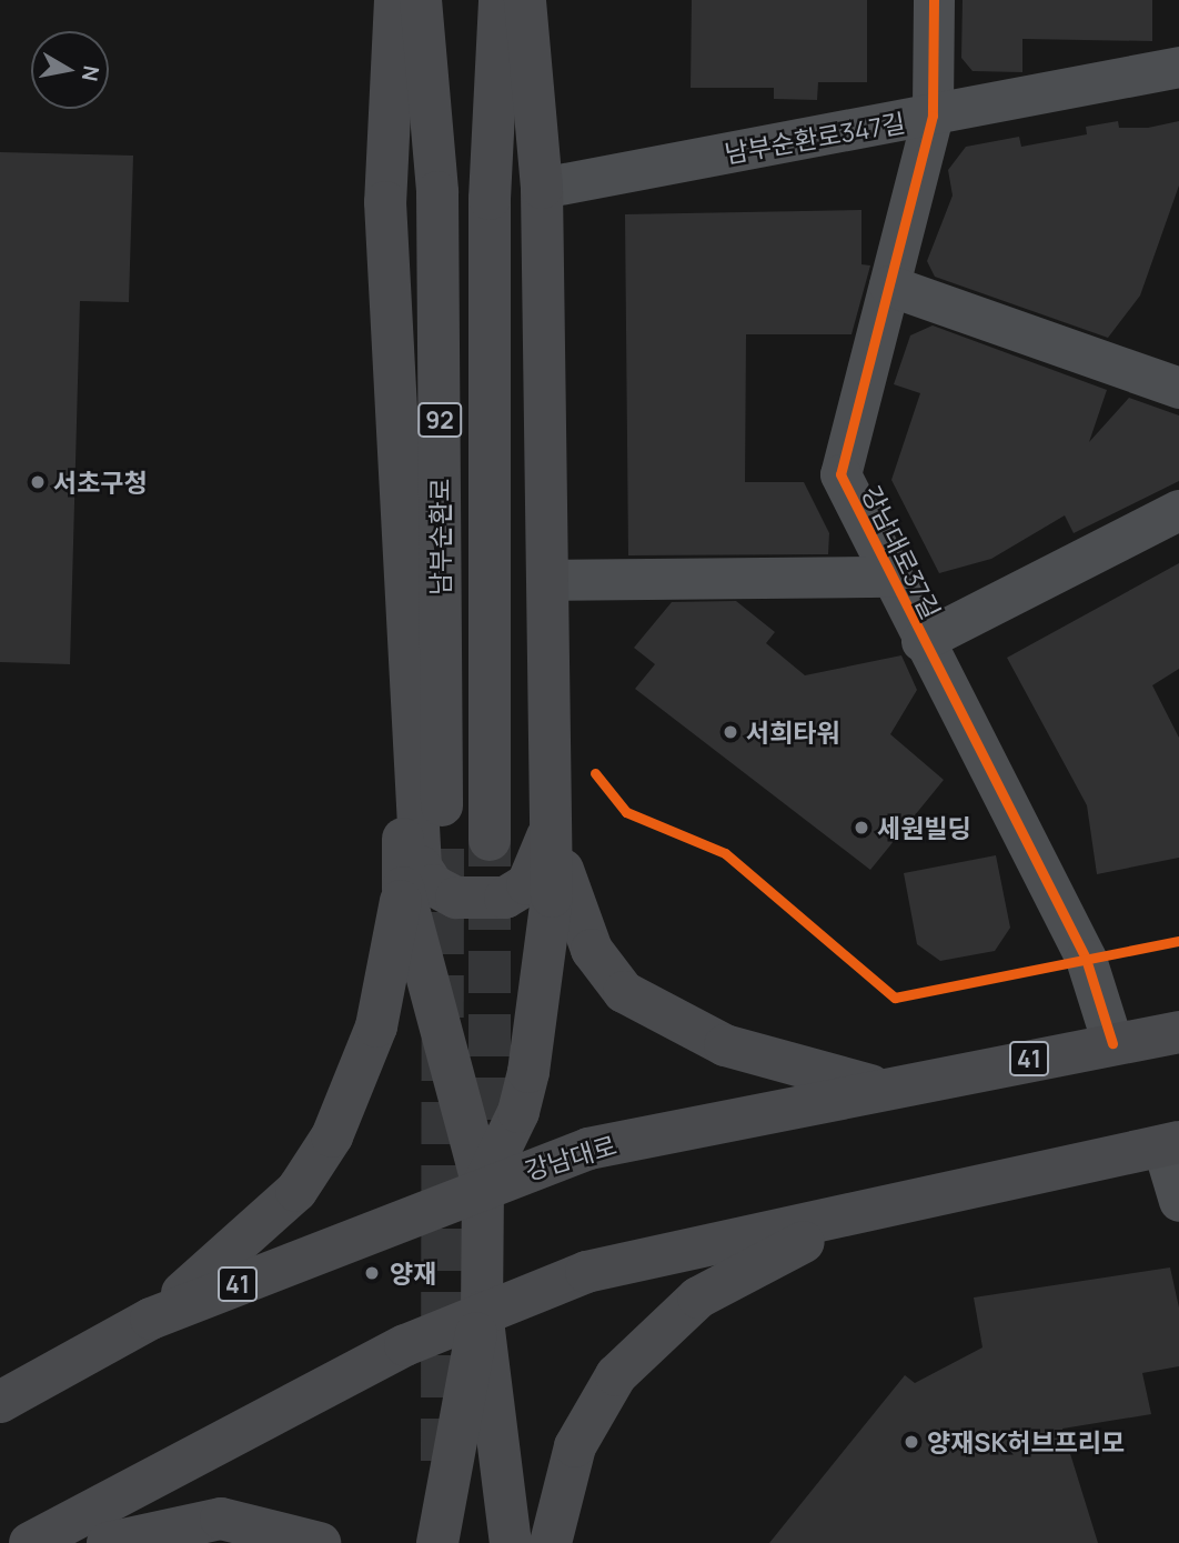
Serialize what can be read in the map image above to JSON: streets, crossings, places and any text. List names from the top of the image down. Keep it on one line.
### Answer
{"streets":{"main road":["92","남부순환로","41","강남대로"],"street":["남부순환로347길","강남대로37길"]},"crossings":[["남부순환로347길","강남대로37길"],["강남대로37길","강남대로"]],"places":["서초구청","서희타워","세원빌딩","양재","양재SK허브프리모"],"north":"right"}
